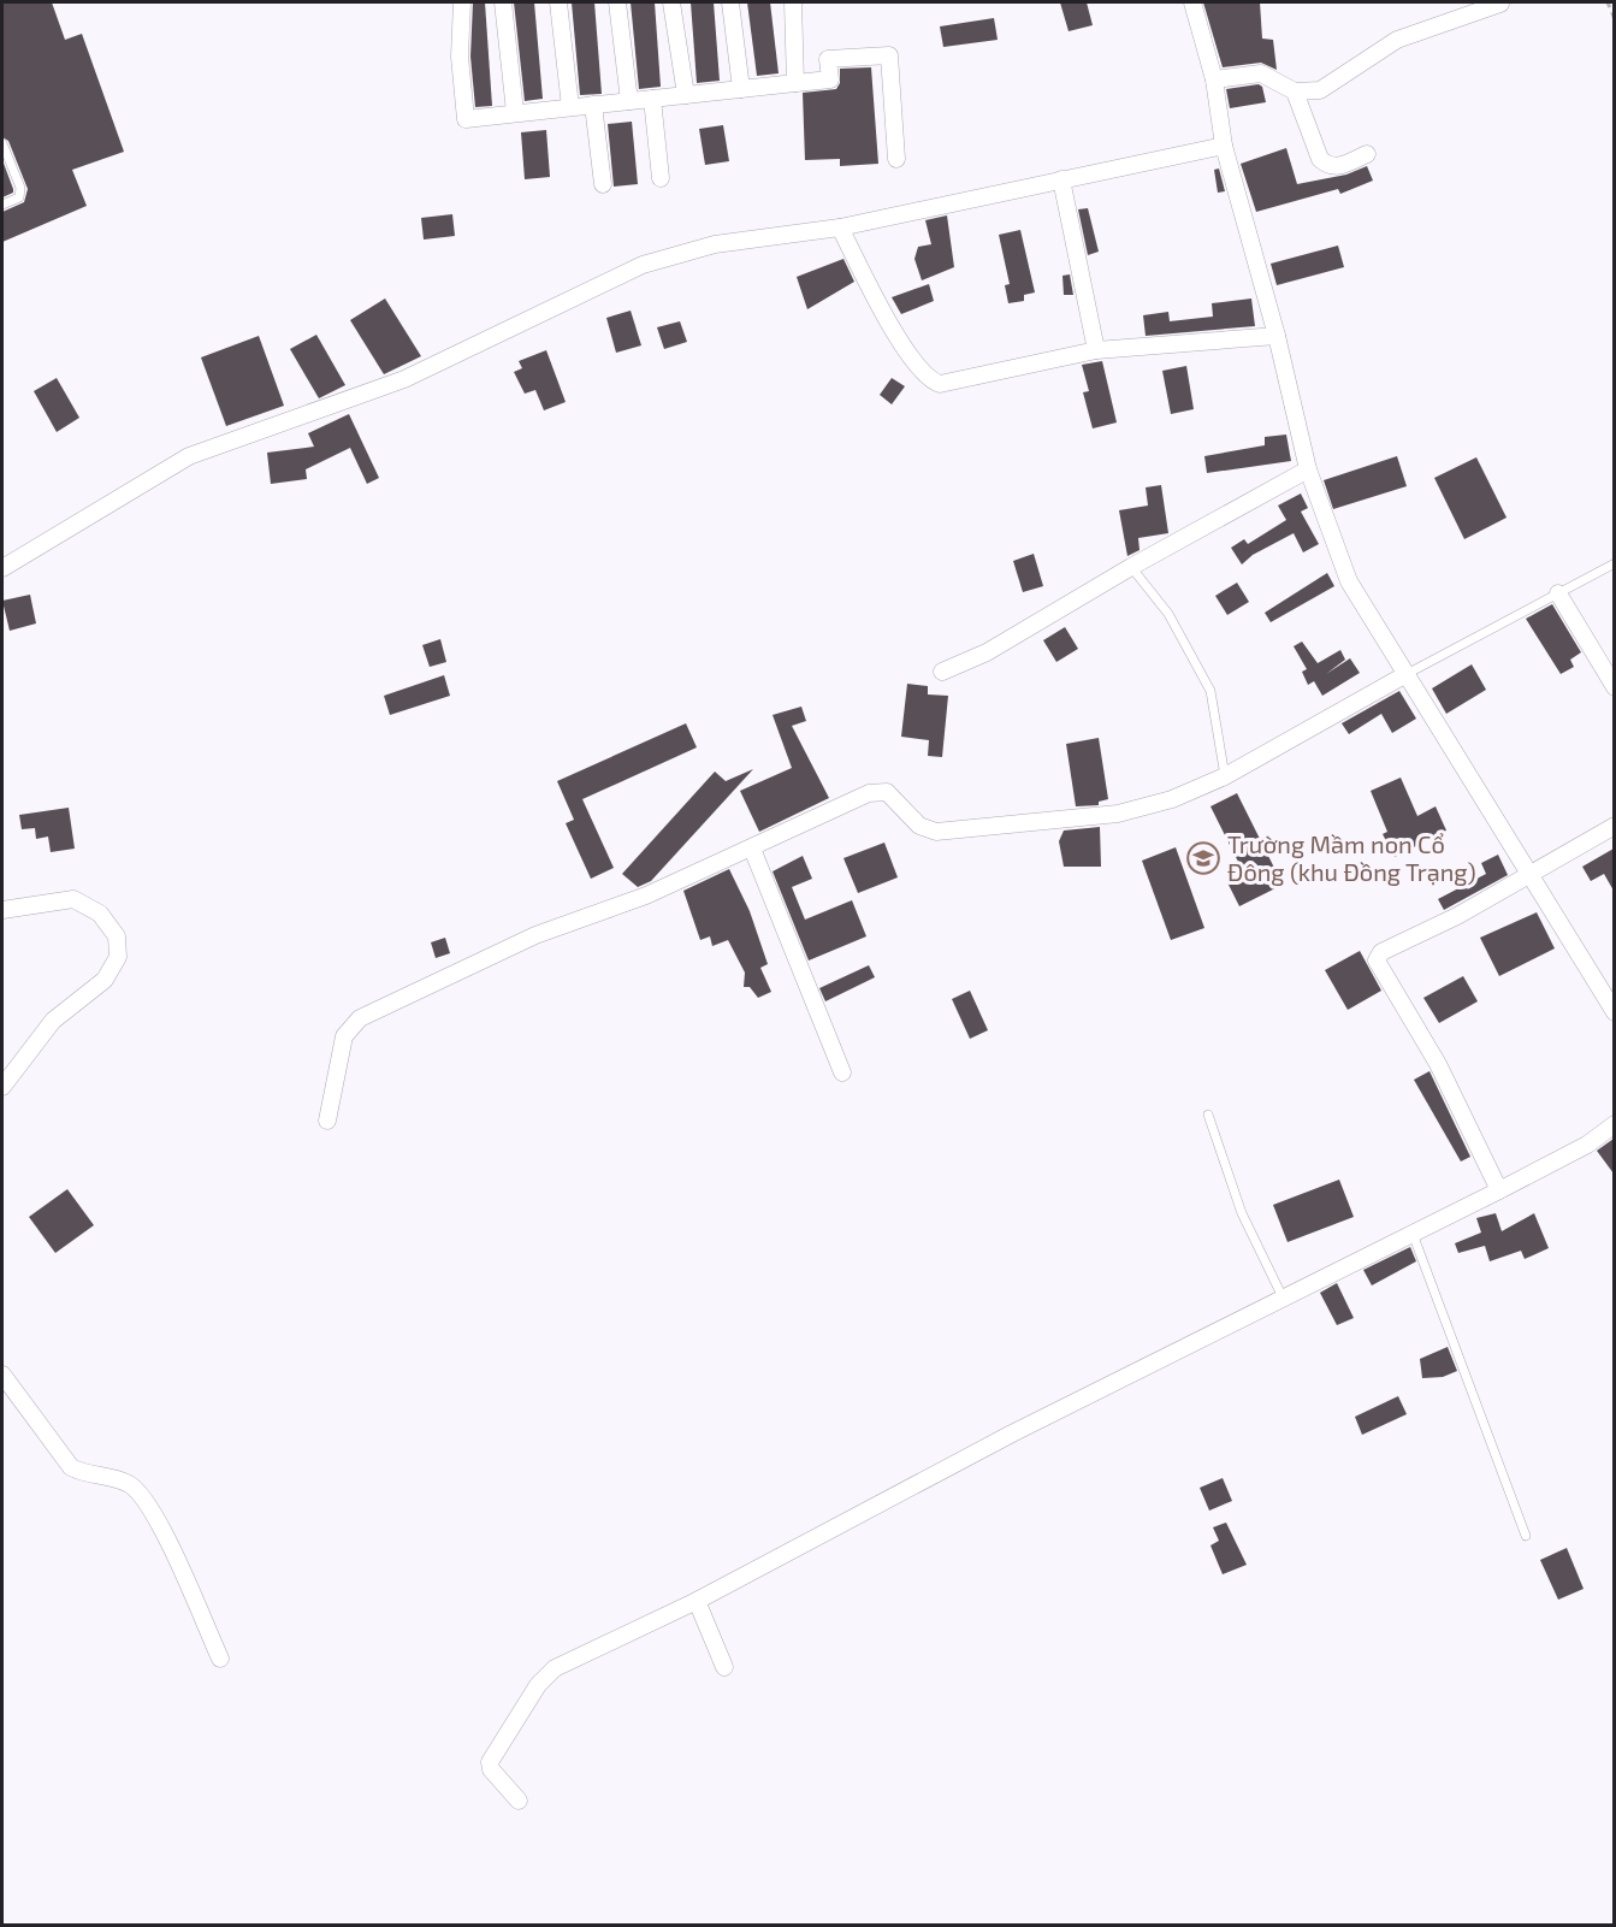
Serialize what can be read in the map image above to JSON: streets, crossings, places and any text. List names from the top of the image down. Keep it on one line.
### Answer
{"places":{"school or university":["Trường Mầm non Cổ Đông (khu Đồng Trạng)"]}}
